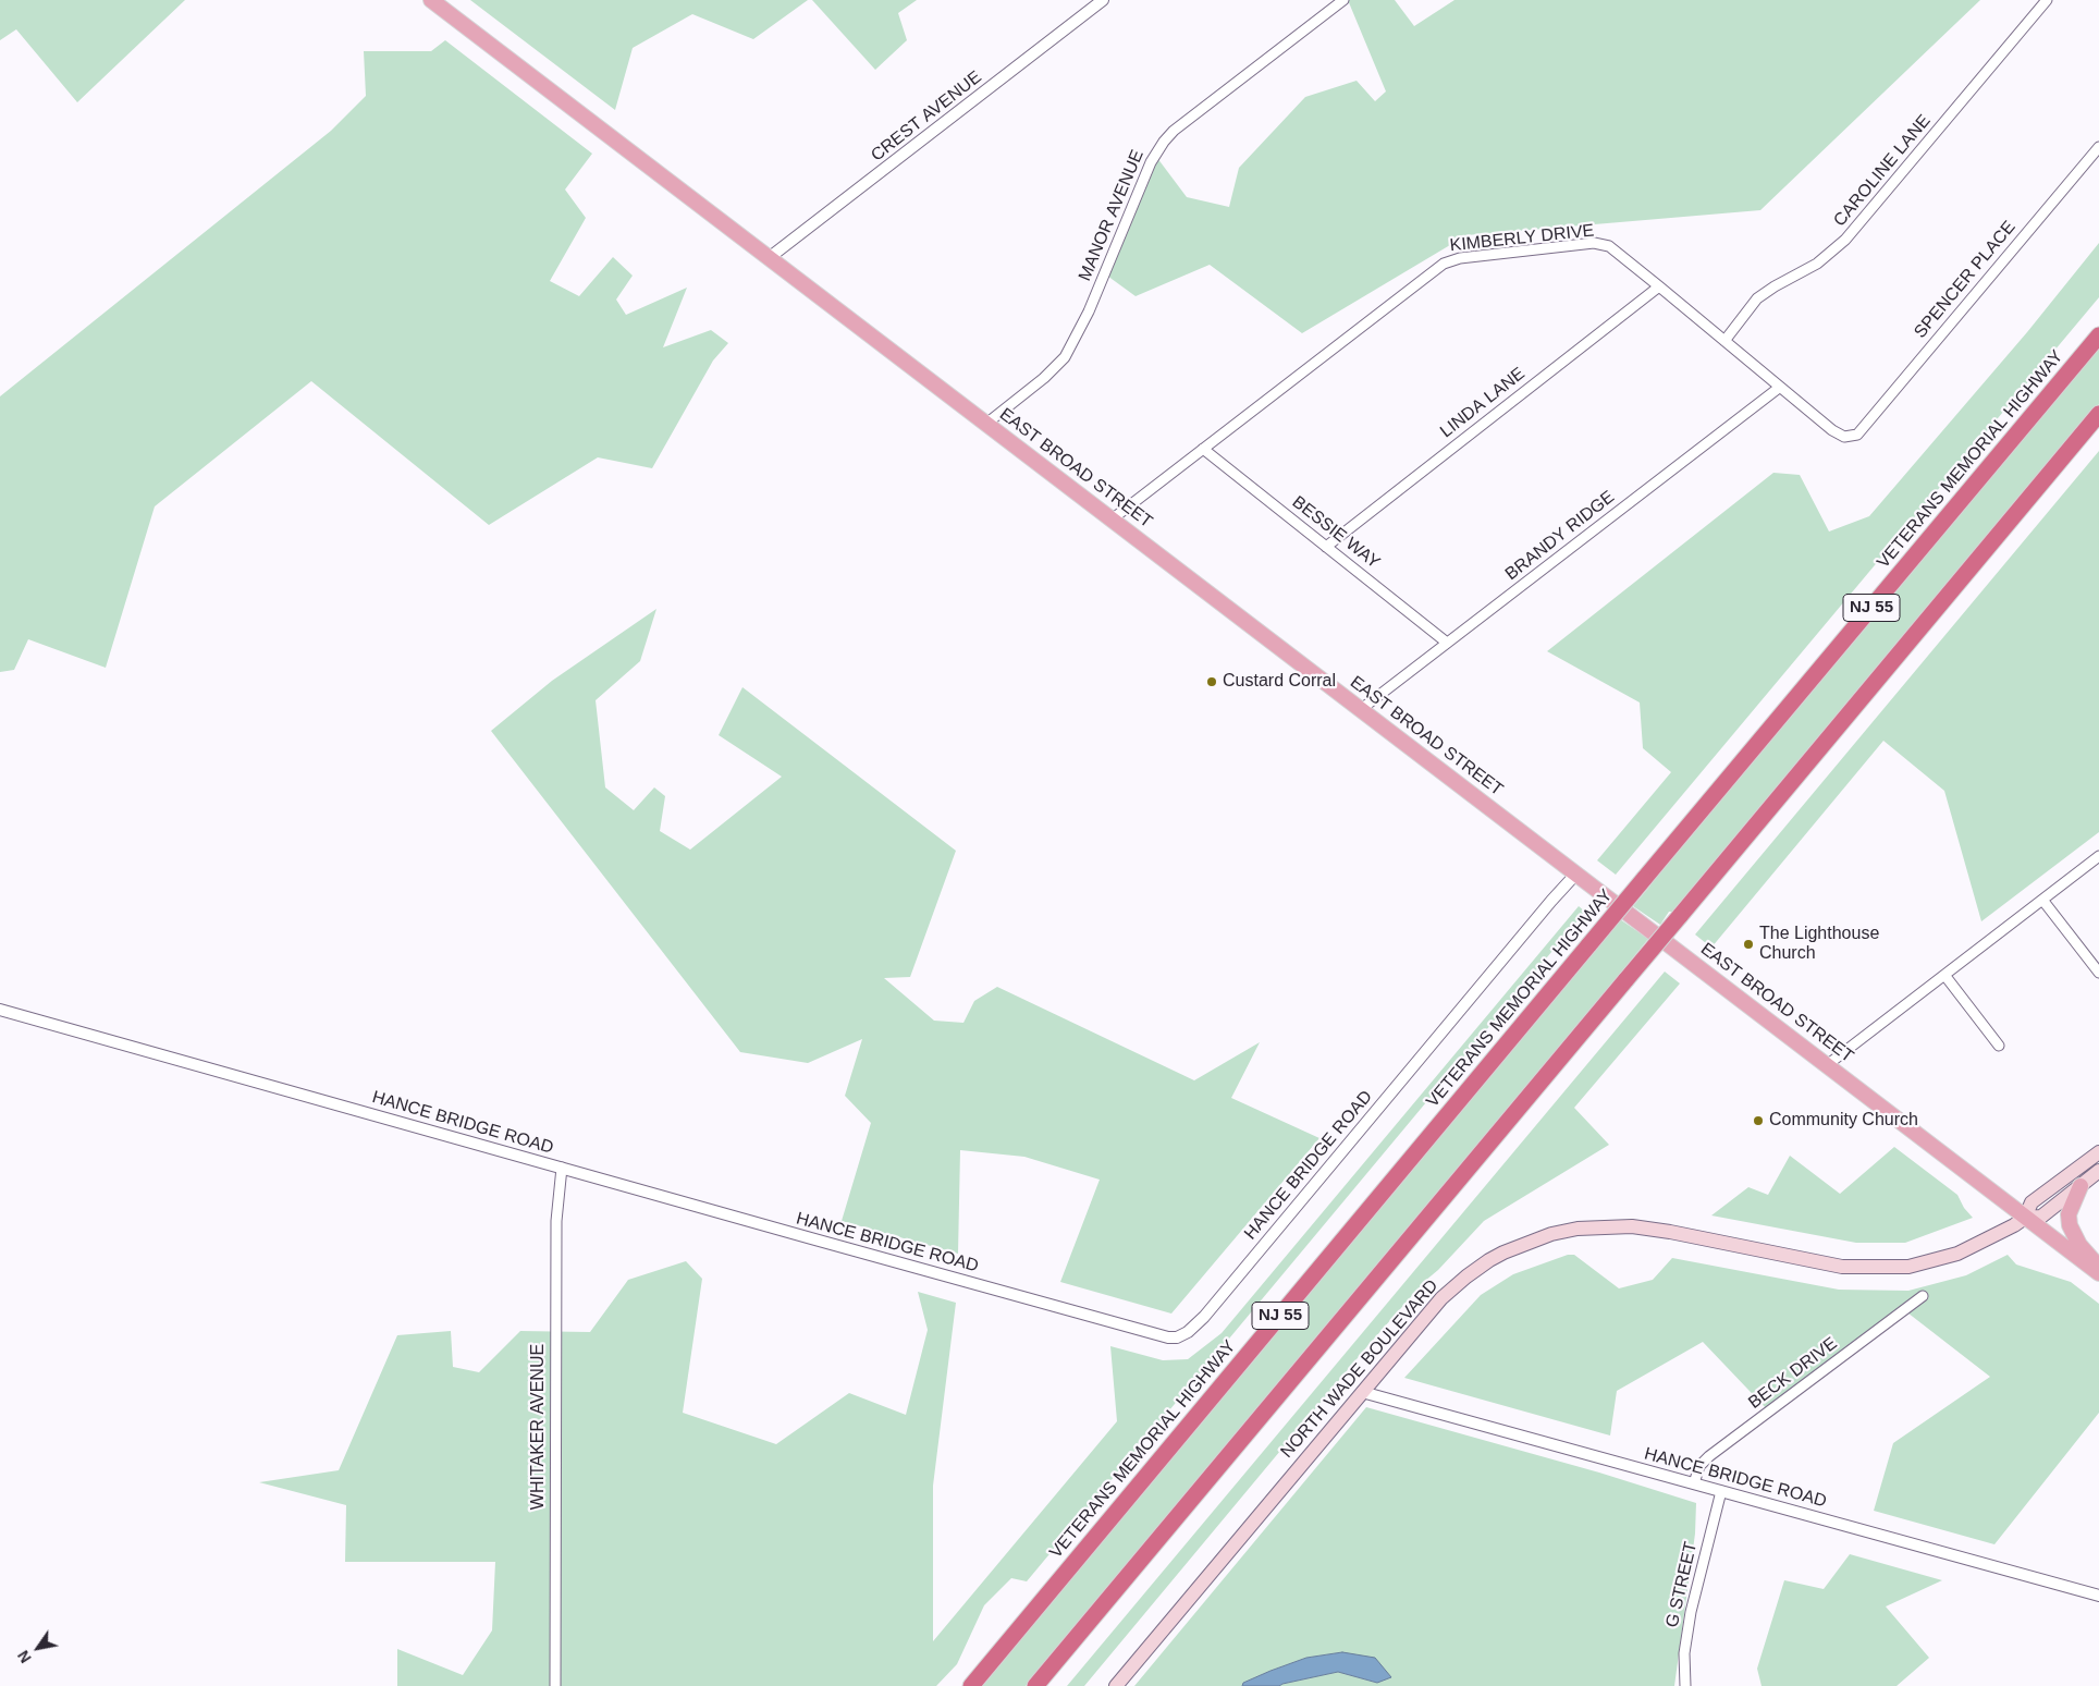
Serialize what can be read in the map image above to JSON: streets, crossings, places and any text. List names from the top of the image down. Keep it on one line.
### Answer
{"streets":{"highway":["VETERANS MEMORIAL HIGHWAY","NJ 55"],"main road":["EAST BROAD STREET","NORTH WADE BOULEVARD"],"street":["CREST AVENUE","CAROLINE LANE","MANOR AVENUE","KIMBERLY DRIVE","SPENCER PLACE","LINDA LANE","BESSIE WAY","BRANDY RIDGE","HANCE BRIDGE ROAD","BECK DRIVE","WHITAKER AVENUE","G STREET"]},"crossings":[["CREST AVENUE","EAST BROAD STREET"],["CAROLINE LANE","KIMBERLY DRIVE"],["MANOR AVENUE","EAST BROAD STREET"],["KIMBERLY DRIVE","SPENCER PLACE"],["KIMBERLY DRIVE","LINDA LANE"],["KIMBERLY DRIVE","EAST BROAD STREET"],["KIMBERLY DRIVE","BESSIE WAY"],["KIMBERLY DRIVE","BRANDY RIDGE"],["LINDA LANE","BESSIE WAY"],["EAST BROAD STREET","BRANDY RIDGE"],["EAST BROAD STREET","HANCE BRIDGE ROAD"],["EAST BROAD STREET","NORTH WADE BOULEVARD"],["BESSIE WAY","BRANDY RIDGE"],["HANCE BRIDGE ROAD","NORTH WADE BOULEVARD"],["HANCE BRIDGE ROAD","BECK DRIVE"],["HANCE BRIDGE ROAD","WHITAKER AVENUE"],["HANCE BRIDGE ROAD","G STREET"]],"places":["Custard Corral","The Lighthouse Church","Community Church"],"north":"bottom left"}
